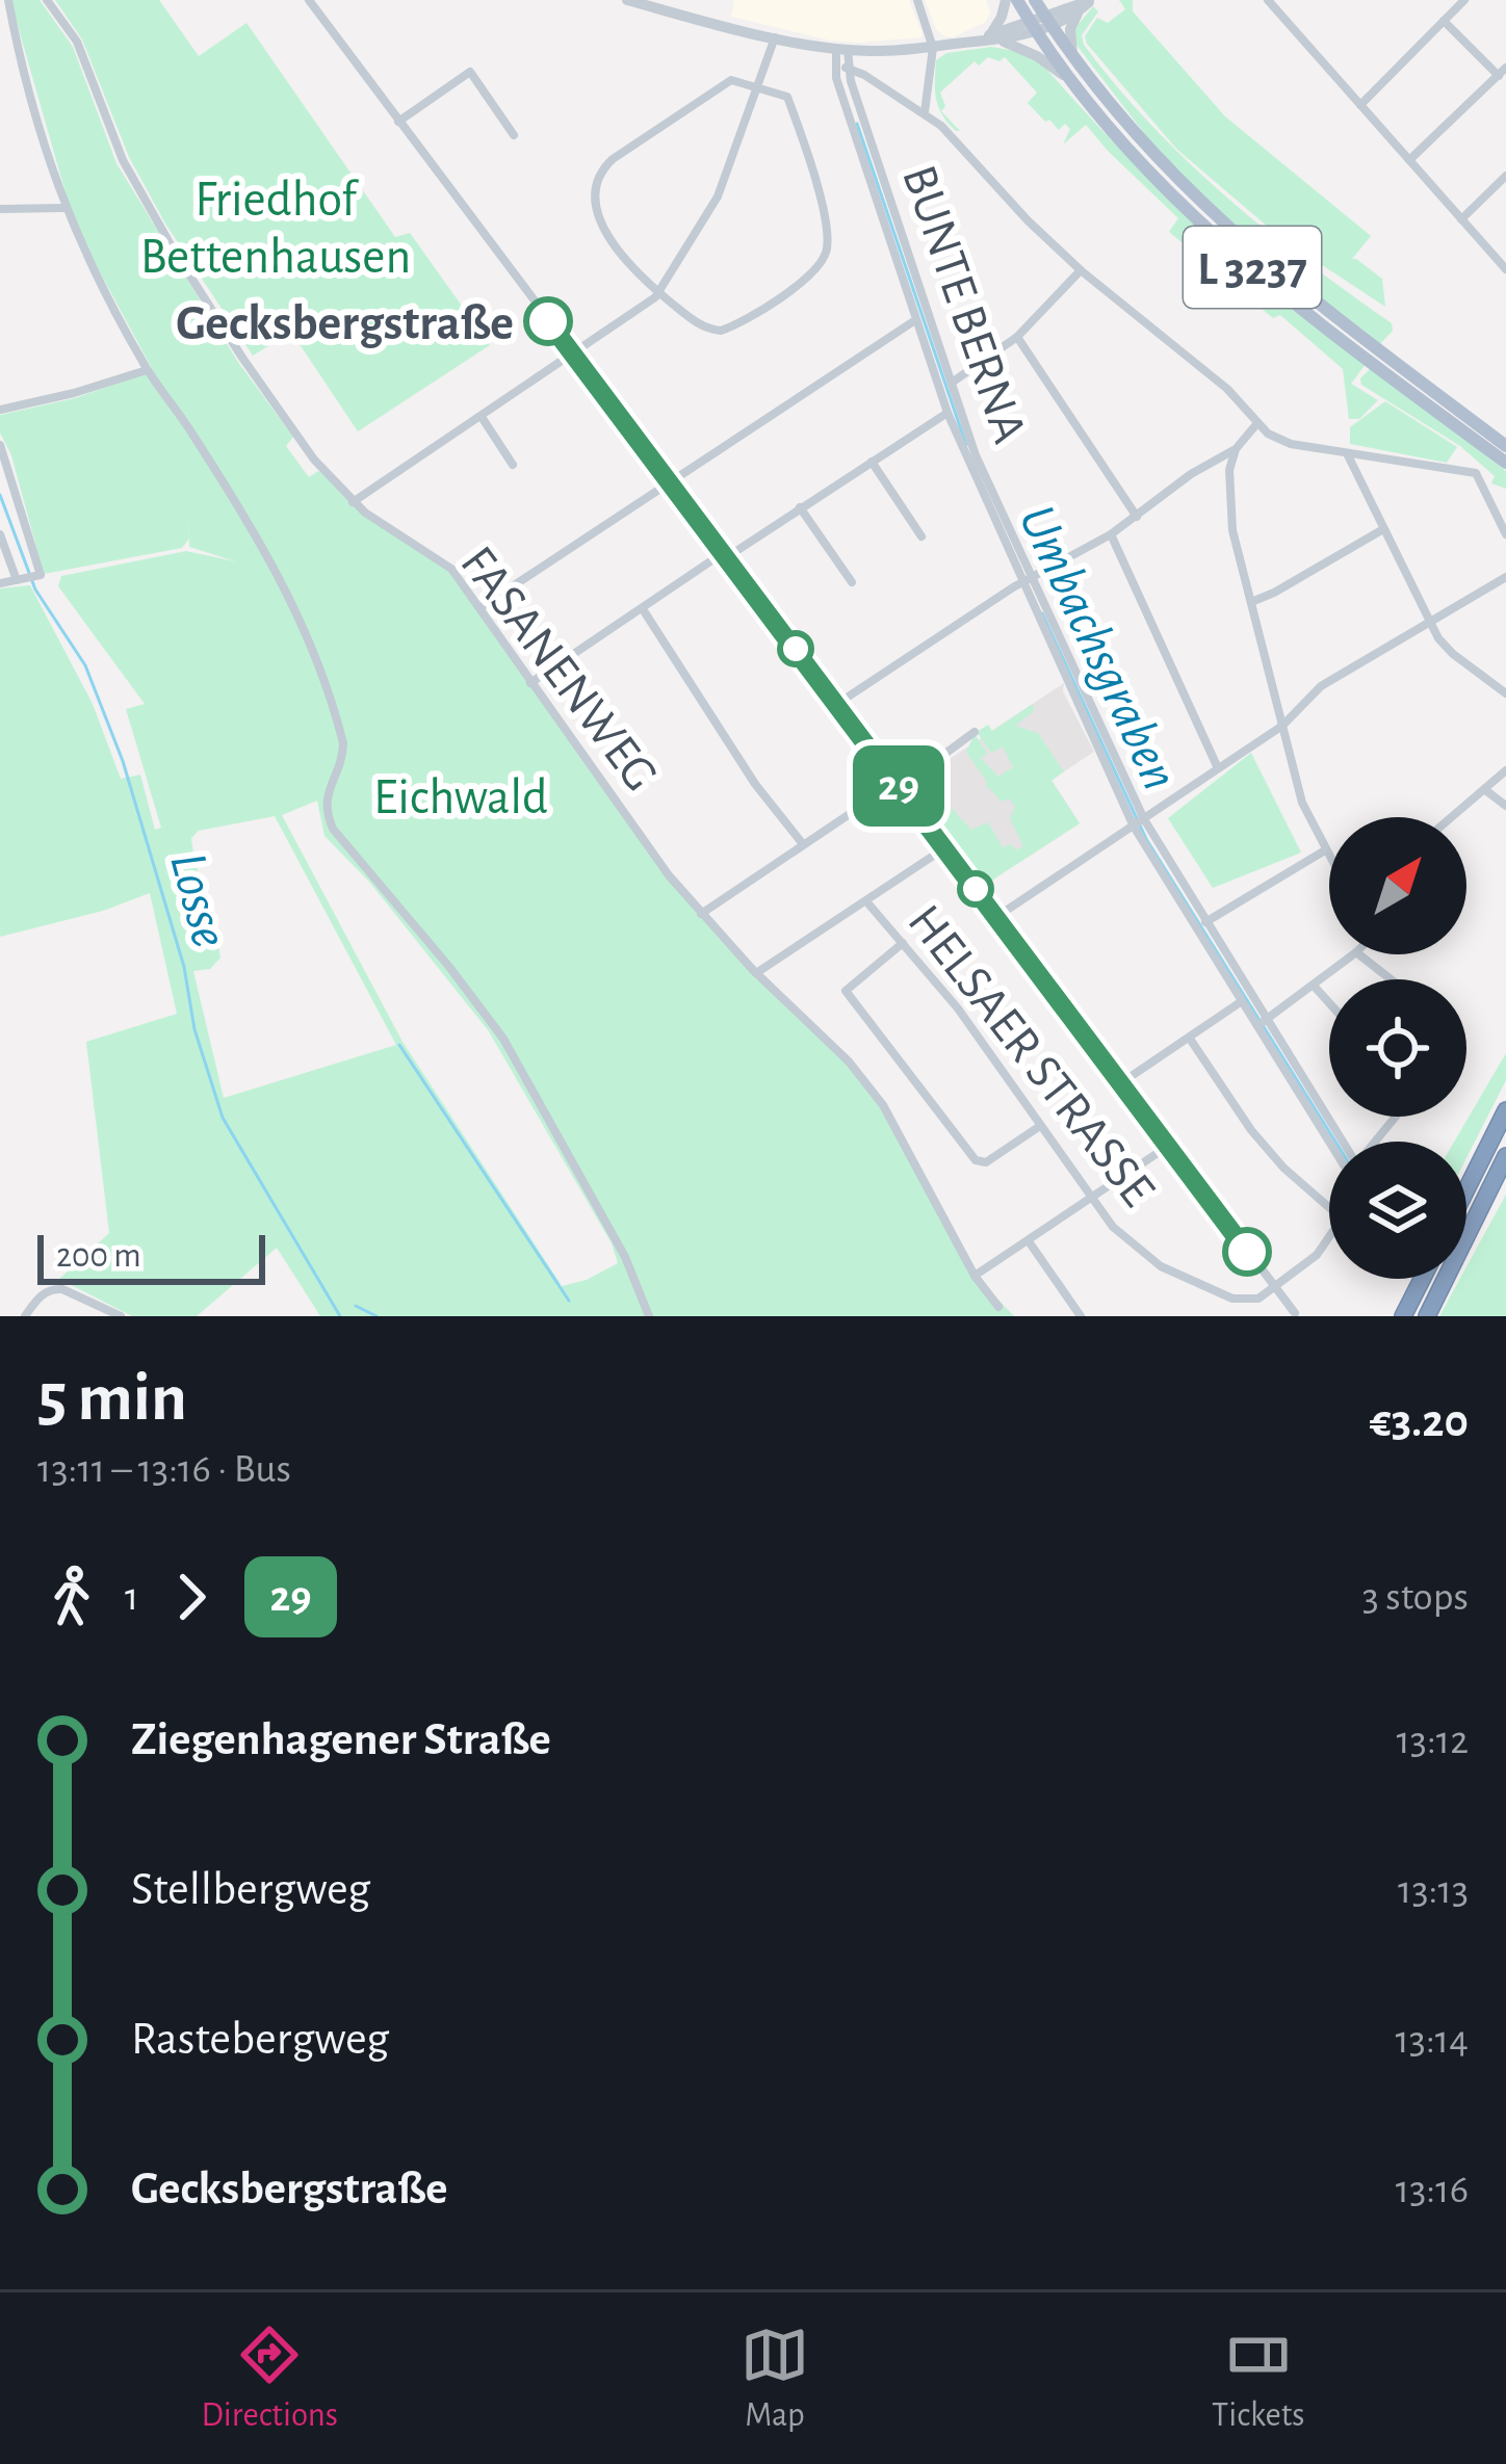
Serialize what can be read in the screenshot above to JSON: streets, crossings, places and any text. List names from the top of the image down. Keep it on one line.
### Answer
{"streets":{"main road":["L 3237"],"street":["BUNTE BERNA","FASANENWEG","HELSAER STRASSE"]},"water":["Umbachsgraben","Losse"],"parks":["Friedhof Bettenhausen","Eichwald"],"places":["Gecksbergstraße"],"lines":["bus line 29"],"scale_bar":"200 m","north":"top right","page":{"on_map":"29","scale":"200 m","heading":["5 min","13:11 – 13:16 · Bus","€3.20"],"legs":["1","29","3 stops"],"list":[{"name":"Ziegenhagener Straße","value":"13:12"},{"name":"Stellbergweg","value":"13:13"},{"name":"Rastebergweg","value":"13:14"},{"name":"Gecksbergstraße","value":"13:16"}],"tabs":["Directions","Map","Tickets"]}}
